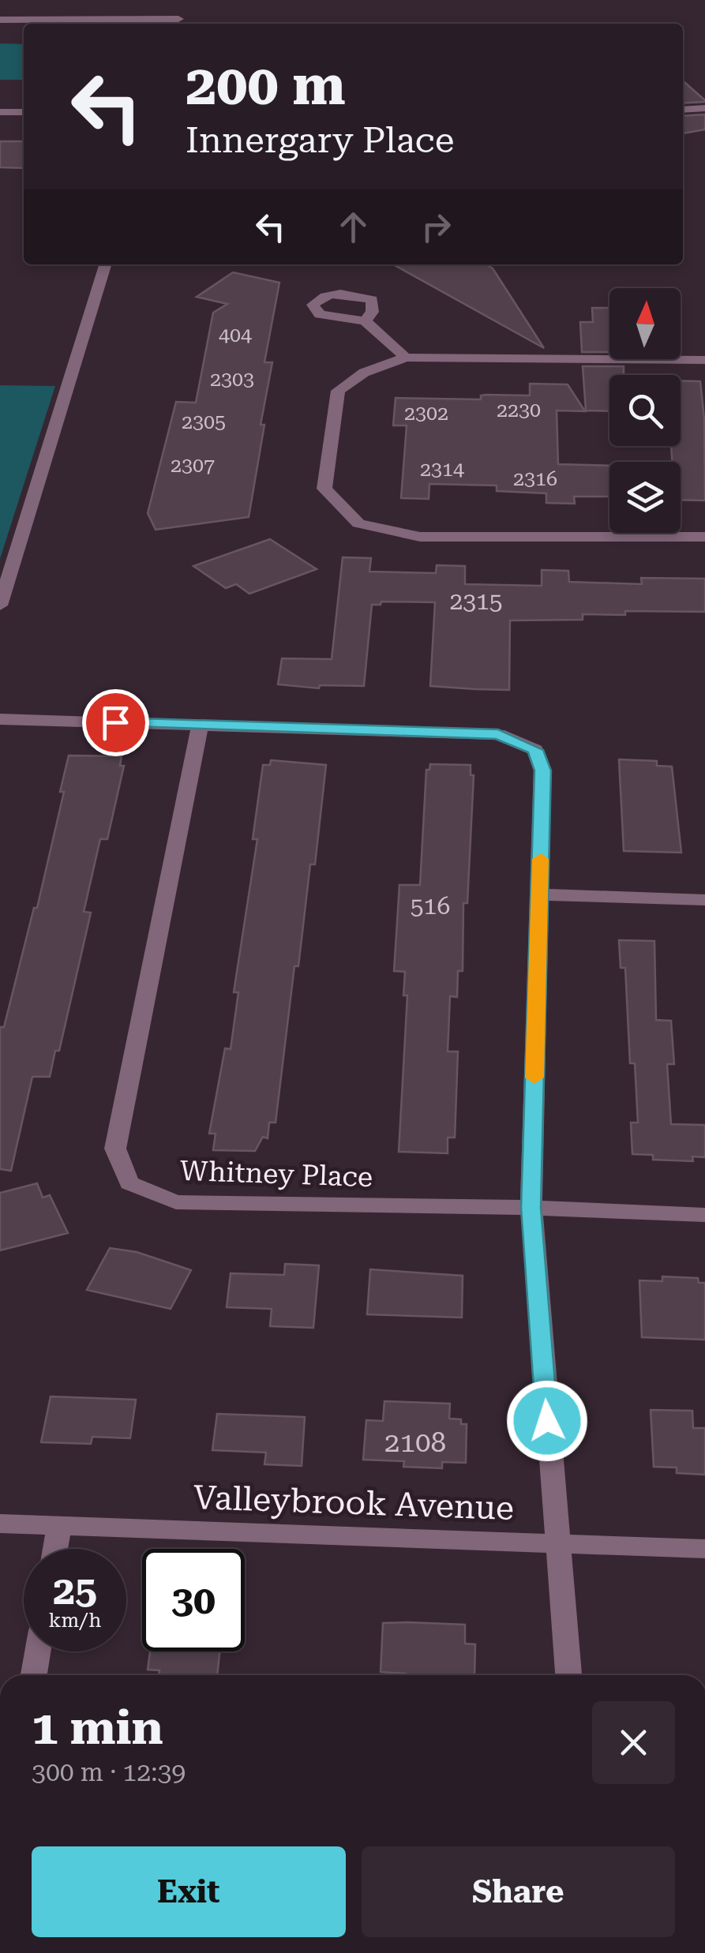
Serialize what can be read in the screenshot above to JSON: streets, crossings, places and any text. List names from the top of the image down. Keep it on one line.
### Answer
{"streets":{"street":["Whitney Place","Valleybrook Avenue"]},"house_numbers":["404","2303","2230","2302","2305","2307","2314","2316","2315","516","2108"],"north":"top","page":{"turn":["200 m","Innergary Place"],"speed":"25 km/h","limit":"30","heading":["1 min","300 m · 12:39"],"buttons":["Exit","Share"]}}
